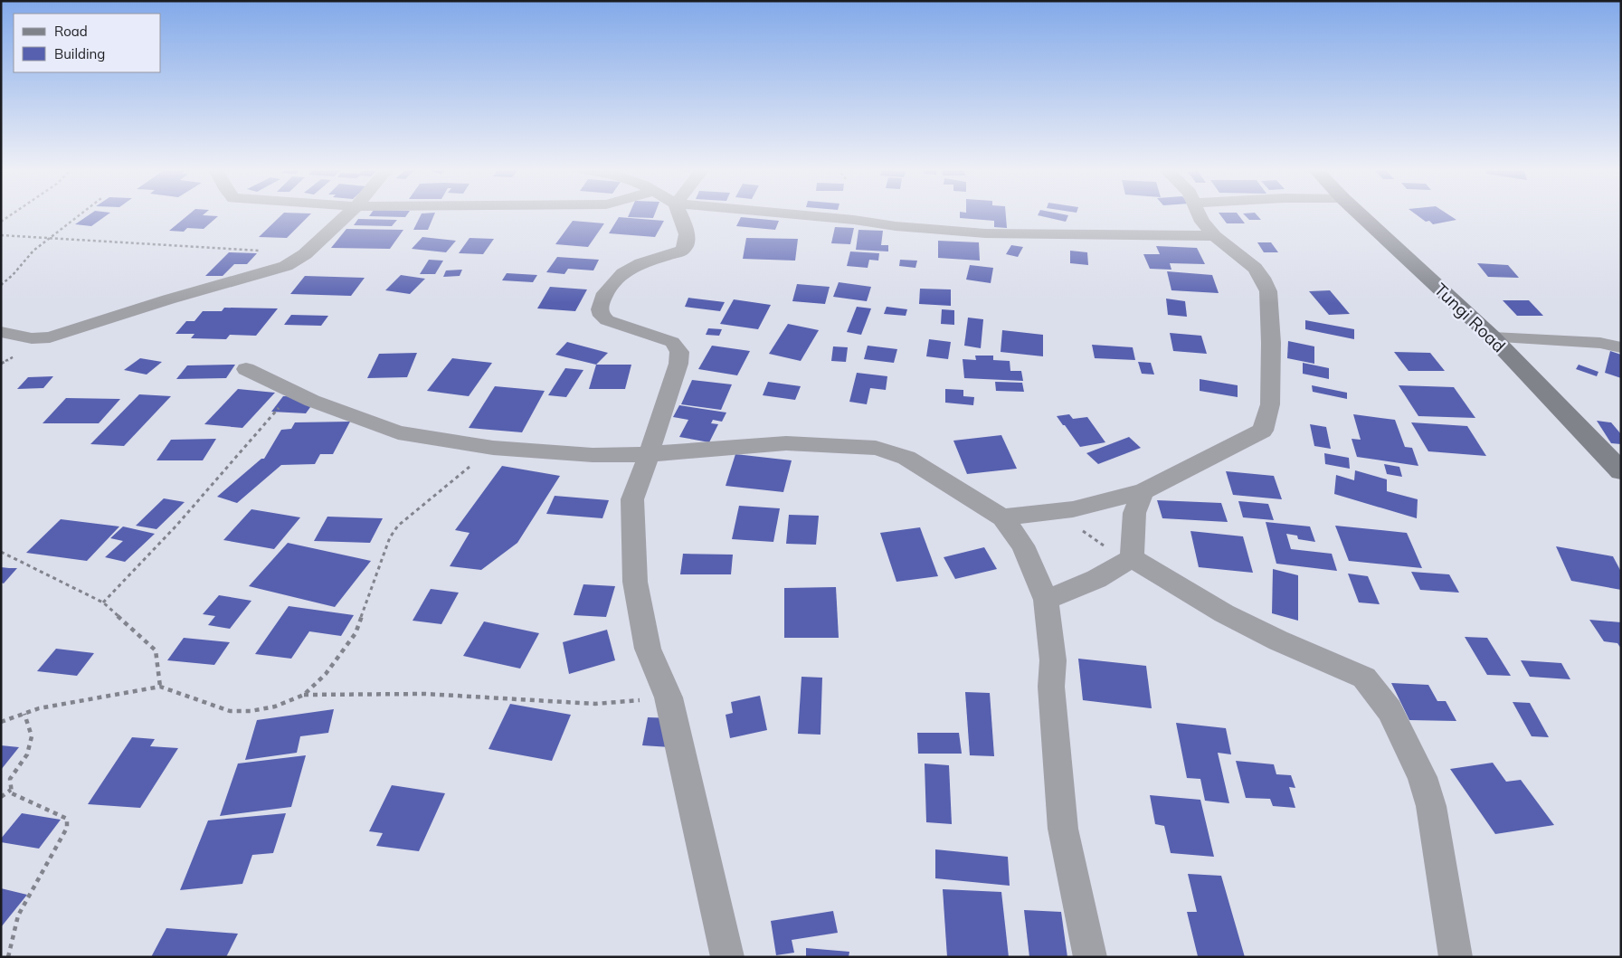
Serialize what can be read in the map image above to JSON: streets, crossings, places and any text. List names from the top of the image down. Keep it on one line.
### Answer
{"streets":{"main road":["Tungi Road"]},"legend":["Road","Building"]}
